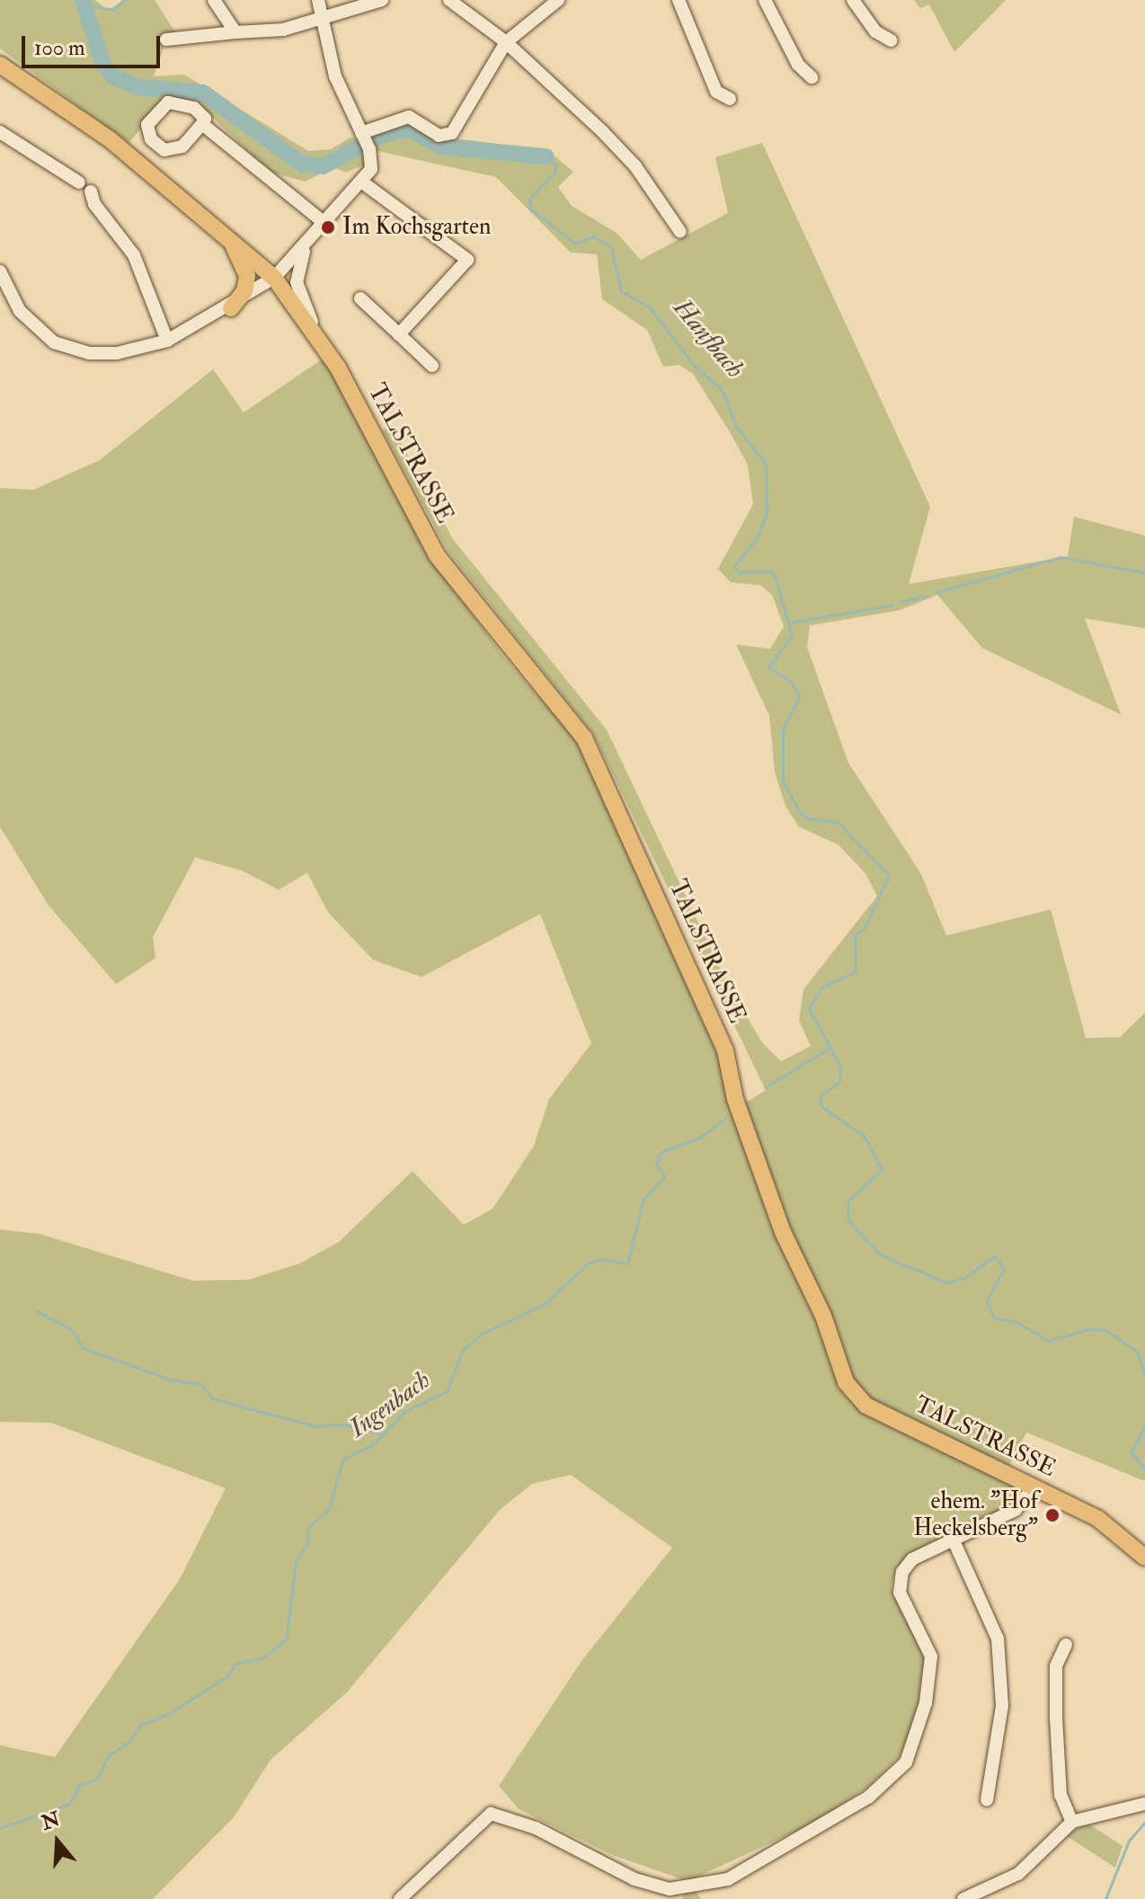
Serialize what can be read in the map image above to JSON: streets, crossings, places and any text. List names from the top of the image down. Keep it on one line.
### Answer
{"streets":{"main road":["TALSTRASSE"]},"water":["Hanfbach","Ingenbach"],"places":["Im Kochsgarten","ehem. \"Hof Heckelsberg\""],"scale_bar":"100 m","north":"top"}
